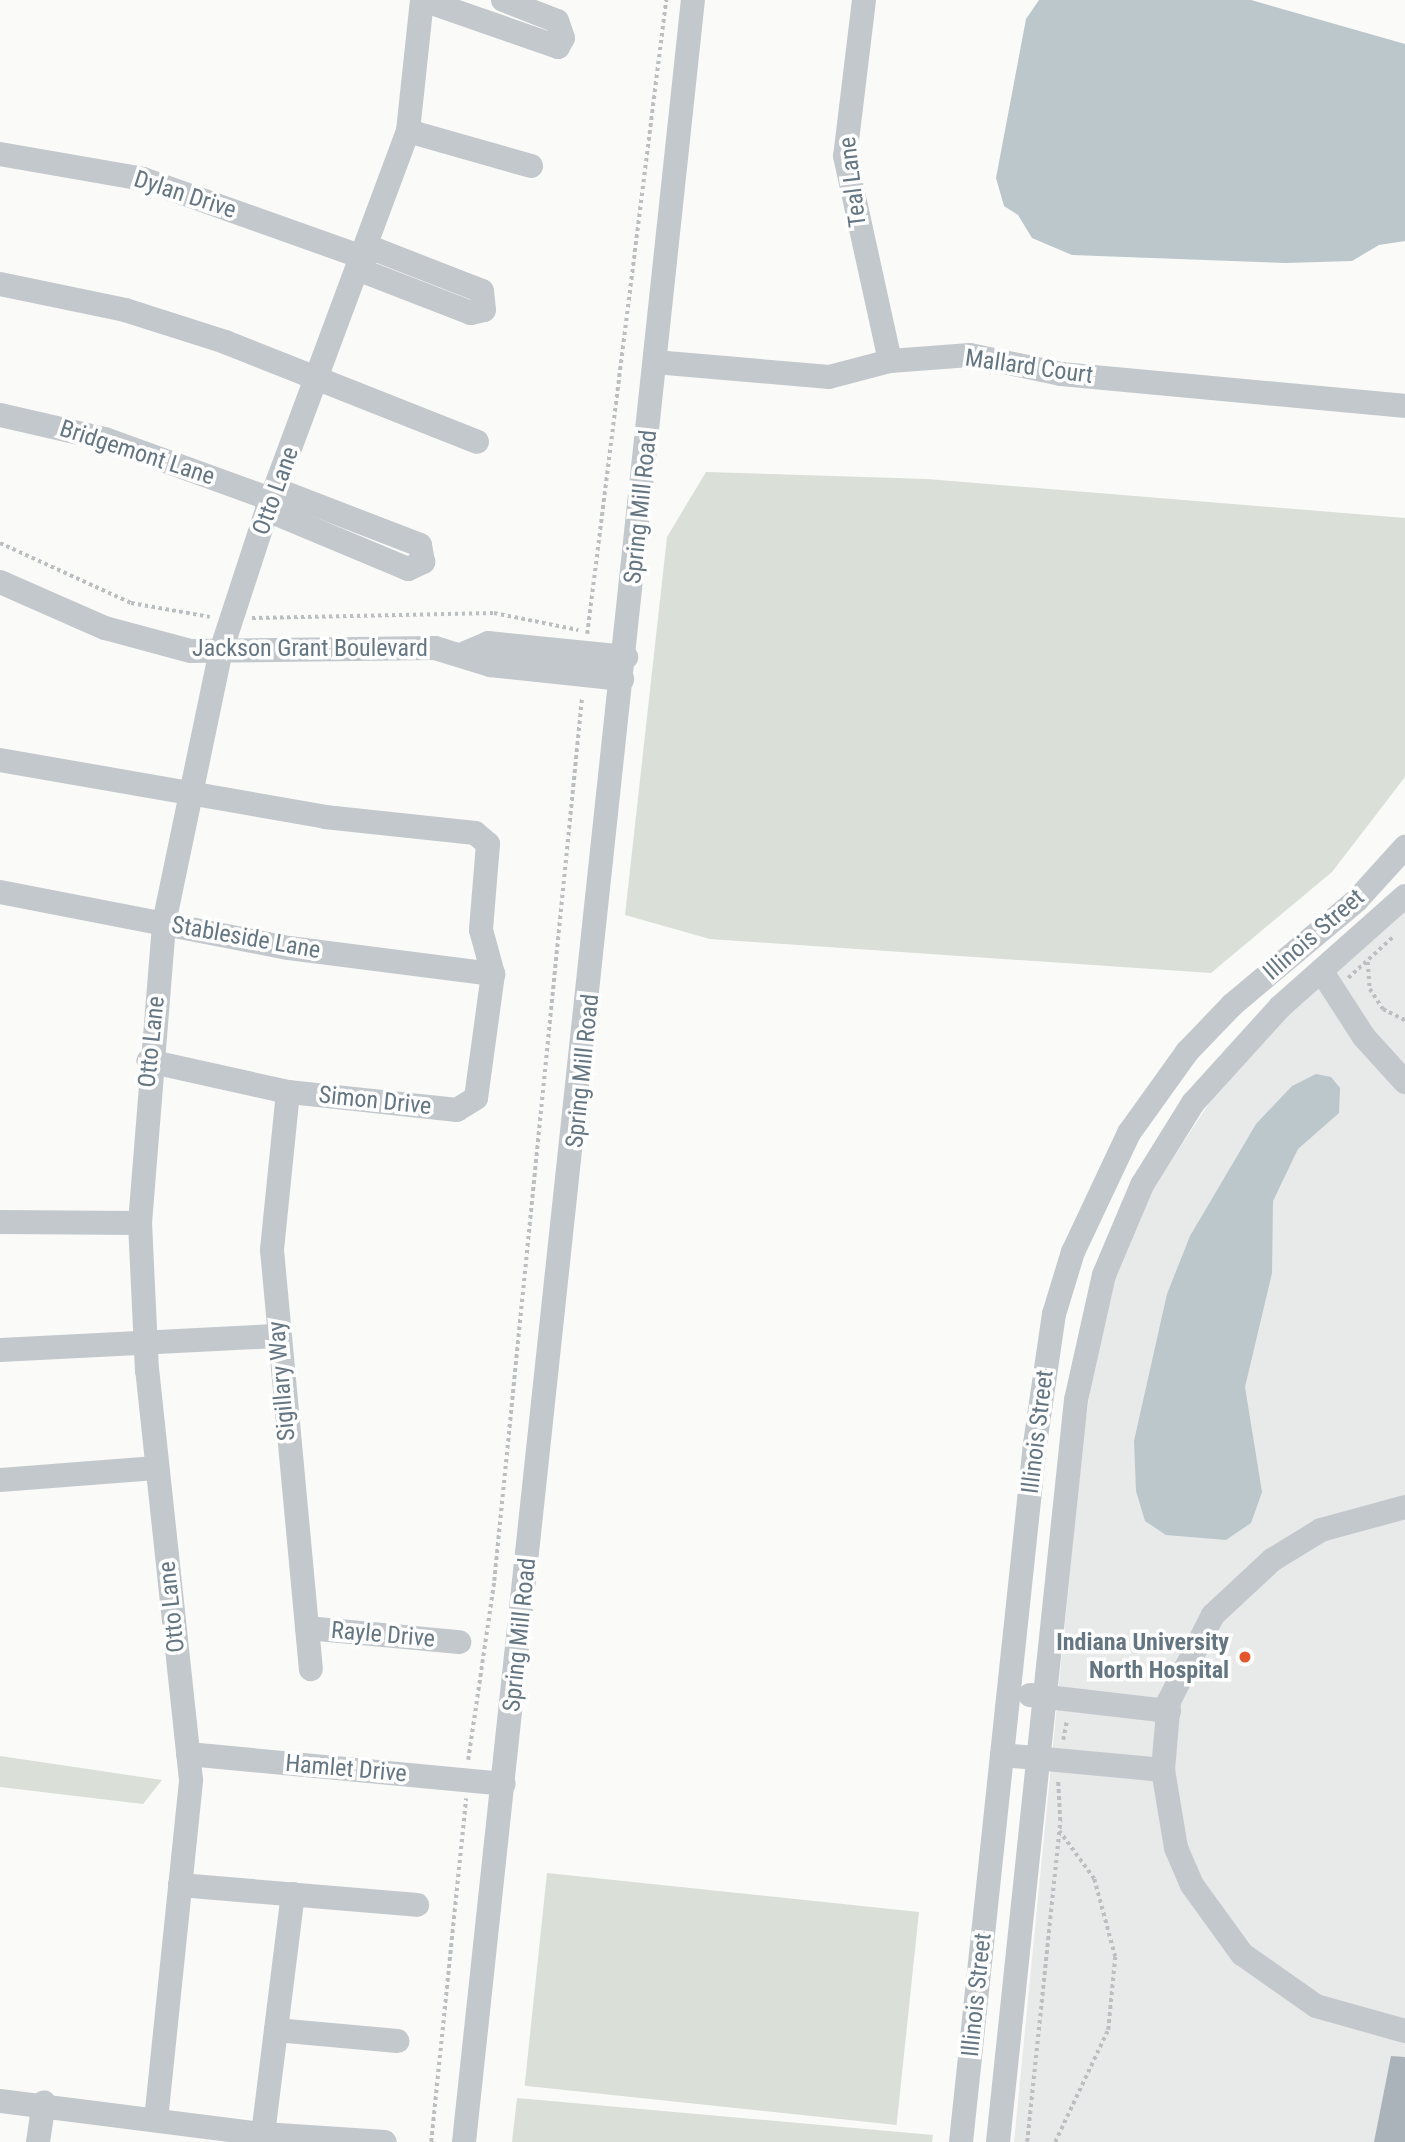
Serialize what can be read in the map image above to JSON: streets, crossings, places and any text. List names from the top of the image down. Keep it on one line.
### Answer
{"streets":{"street":["Teal Lane","Dylan Drive","Mallard Court","Bridgemont Lane","Otto Lane","Spring Mill Road","Jackson Grant Boulevard","Illinois Street","Stableside Lane","Simon Drive","Sigillary Way","Rayle Drive","Hamlet Drive"]},"crossings":[["Teal Lane","Mallard Court"],["Dylan Drive","Otto Lane"],["Mallard Court","Spring Mill Road"],["Bridgemont Lane","Otto Lane"],["Otto Lane","Jackson Grant Boulevard"],["Otto Lane","Stableside Lane"],["Otto Lane","Simon Drive"],["Otto Lane","Hamlet Drive"],["Spring Mill Road","Jackson Grant Boulevard"],["Spring Mill Road","Hamlet Drive"],["Stableside Lane","Simon Drive"],["Simon Drive","Sigillary Way"],["Sigillary Way","Rayle Drive"]],"places":["Indiana University North Hospital"]}
